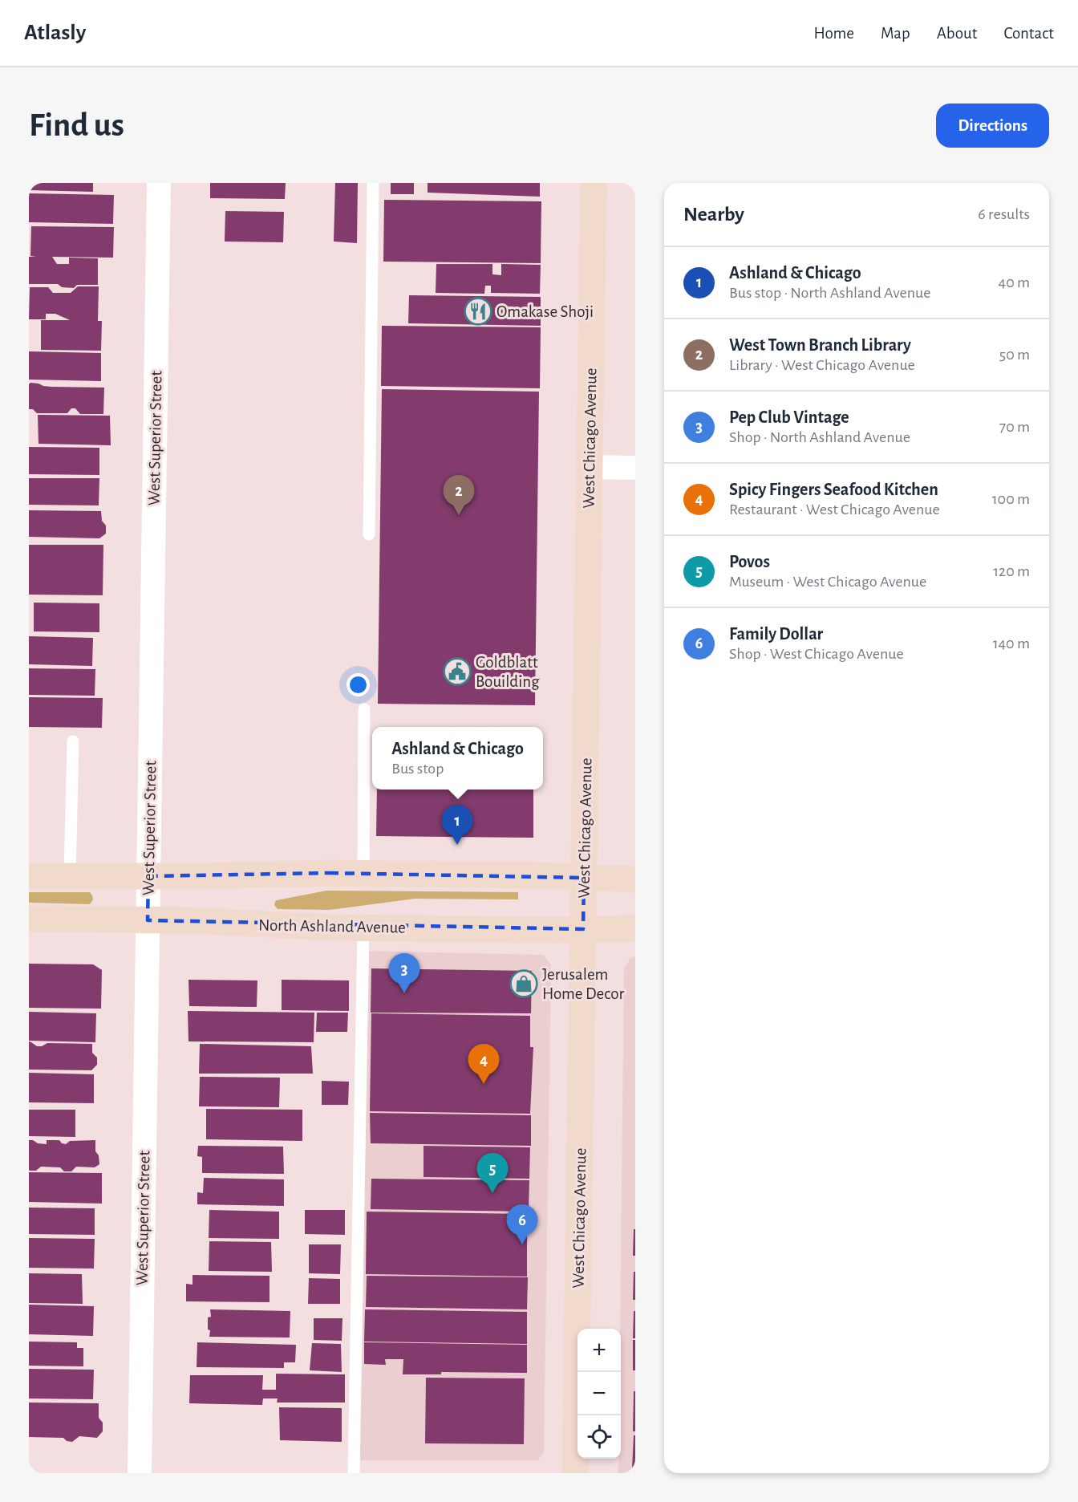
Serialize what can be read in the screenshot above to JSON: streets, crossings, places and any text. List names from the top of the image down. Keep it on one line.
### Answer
{"streets":{"main road":["West Chicago Avenue","North Ashland Avenue"],"street":["West Superior Street"]},"crossings":[["West Superior Street","North Ashland Avenue"],["West Chicago Avenue","North Ashland Avenue"]],"places":{"restaurant":["Omakase Shoji"],"public building":["Goldblatt Bouilding"],"shop":["Jerusalem Home Decor"]},"page":{"header":"Atlasly","nav":["Home","Map","About","Contact"],"buttons":"Directions","title":"Find us","heading":["Nearby","6 results"],"list":[{"mark":"1","name":"Ashland & Chicago","note":"Bus stop · North Ashland Avenue","value":"40 m"},{"mark":"2","name":"West Town Branch Library","note":"Library · West Chicago Avenue","value":"50 m"},{"mark":"3","name":"Pep Club Vintage","note":"Shop · North Ashland Avenue","value":"70 m"},{"mark":"4","name":"Spicy Fingers Seafood Kitchen","note":"Restaurant · West Chicago Avenue","value":"100 m"},{"mark":"5","name":"Povos","note":"Museum · West Chicago Avenue","value":"120 m"},{"mark":"6","name":"Family Dollar","note":"Shop · West Chicago Avenue","value":"140 m"}],"pins":["2","1","3","4","5","6"],"popup":["Ashland & Chicago","Bus stop"],"map_buttons":["+","−"]}}
